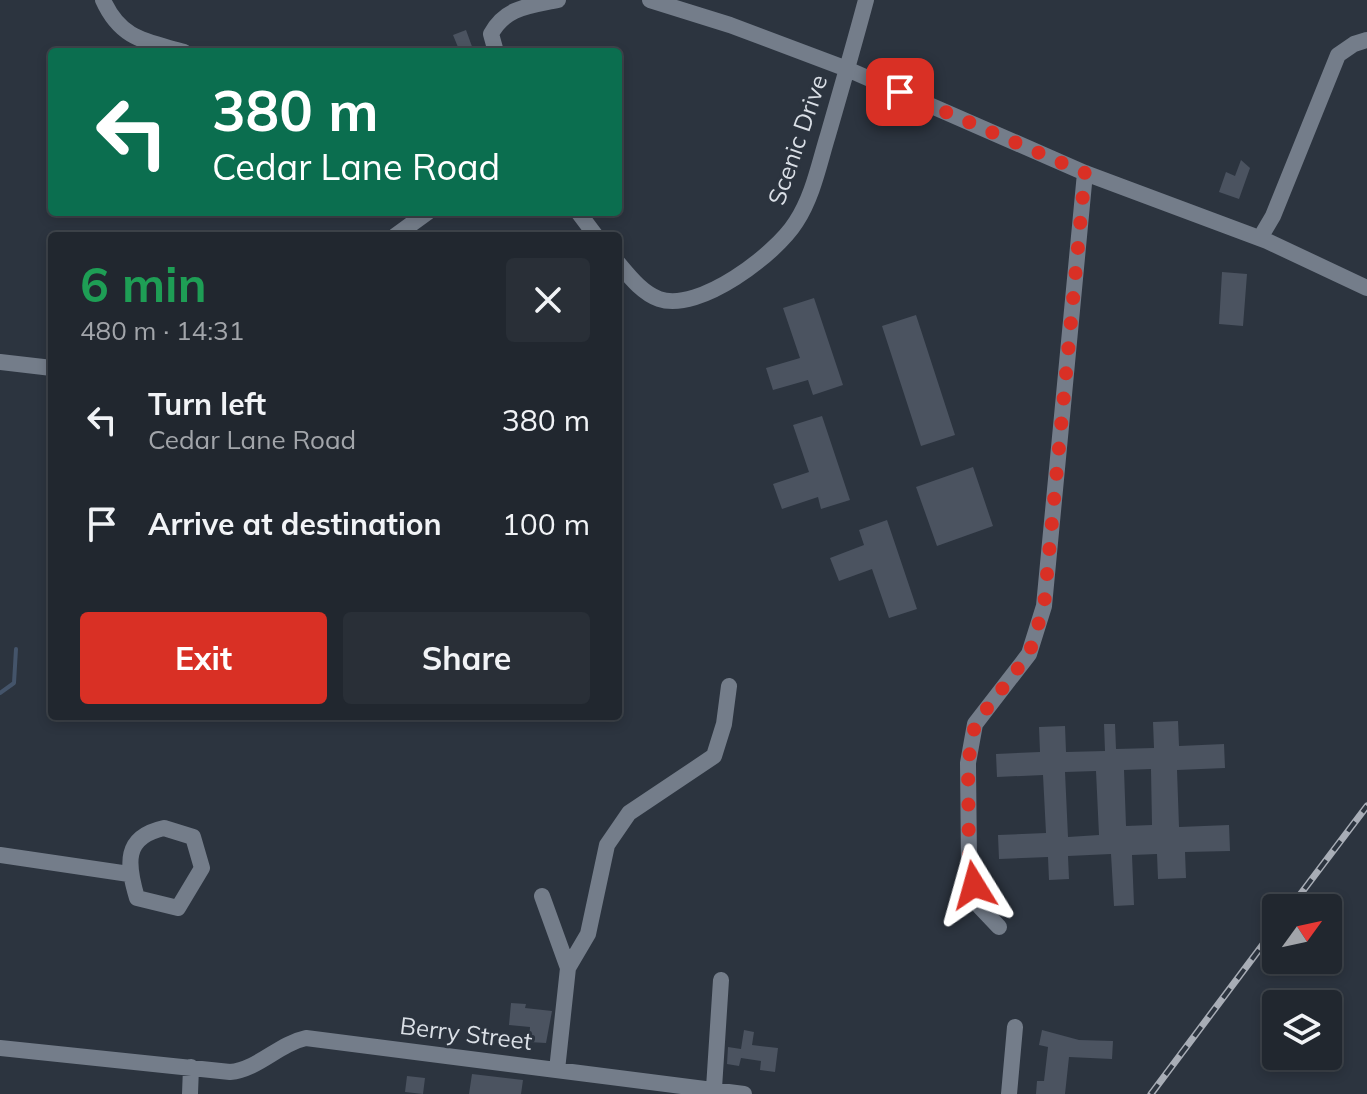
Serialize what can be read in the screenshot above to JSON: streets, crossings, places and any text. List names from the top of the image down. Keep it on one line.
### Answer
{"streets":{"street":["Scenic Drive","Berry Street"]},"north":"top right","page":{"turn":["380 m","Cedar Lane Road"],"heading":["6 min","480 m · 14:31"],"list":[{"name":"Turn left","note":"Cedar Lane Road","value":"380 m"},{"name":"Arrive at destination","value":"100 m"}],"buttons":["Exit","Share"]}}
